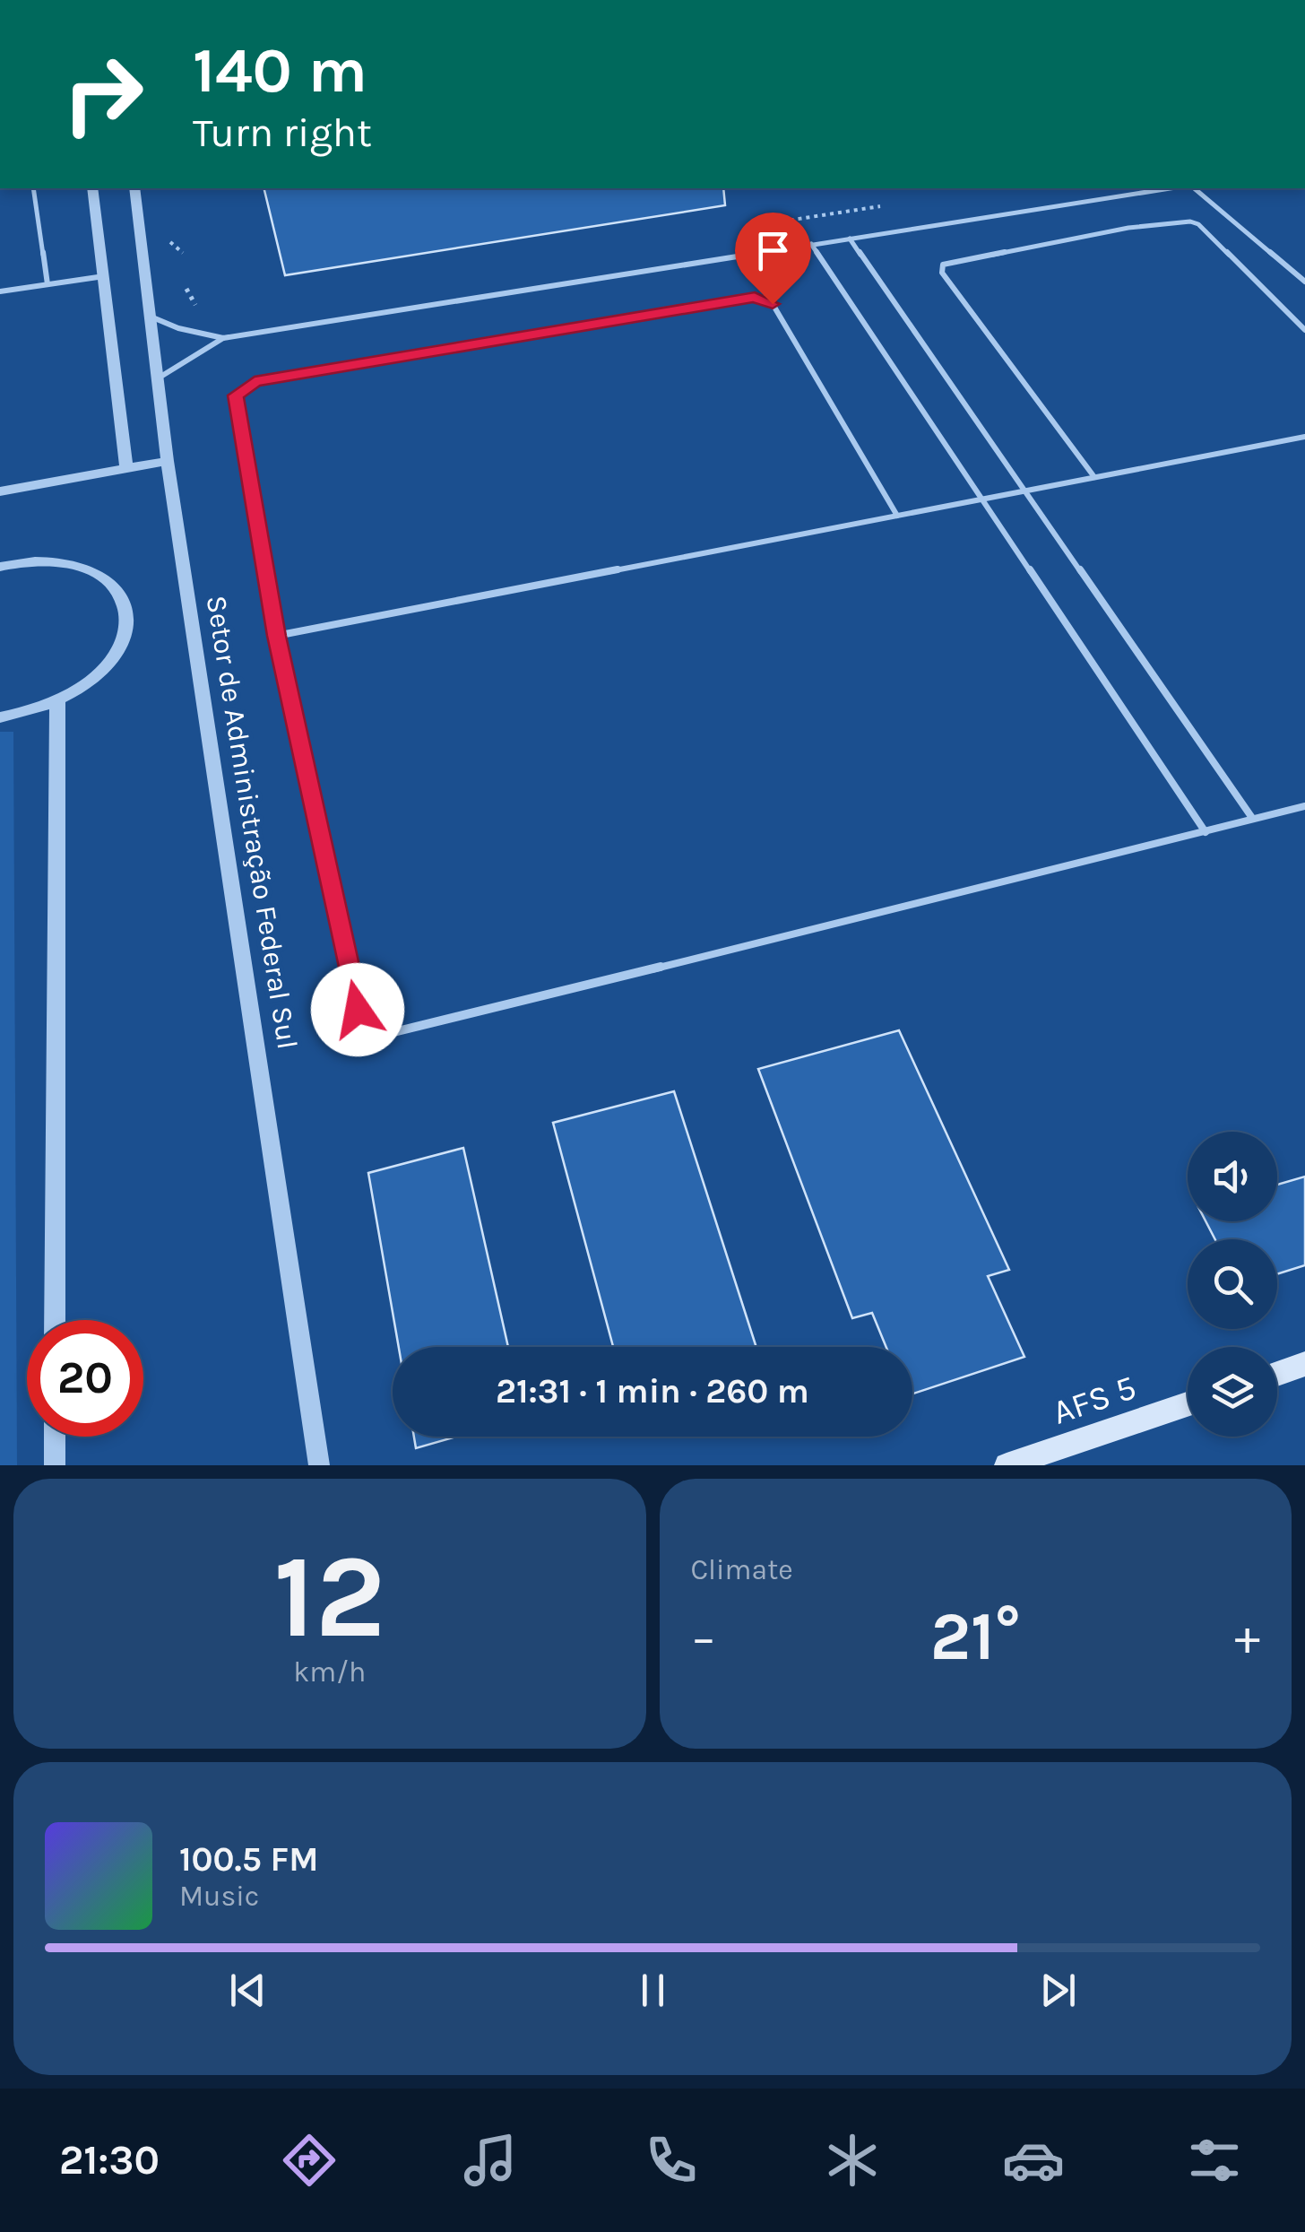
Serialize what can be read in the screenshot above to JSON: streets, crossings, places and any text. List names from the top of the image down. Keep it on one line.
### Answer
{"streets":{"main road":["AFS 5"],"street":["Setor de Administração Federal Sul"]},"page":{"turn":["140 m","Turn right"],"limit":"20","trip":"21:31 · 1 min · 260 m","tile":[["12","km/h"],"Climate"],"heat":["−","21°","+"],"song":["100.5 FM","Music"],"tabs":"21:30"}}
